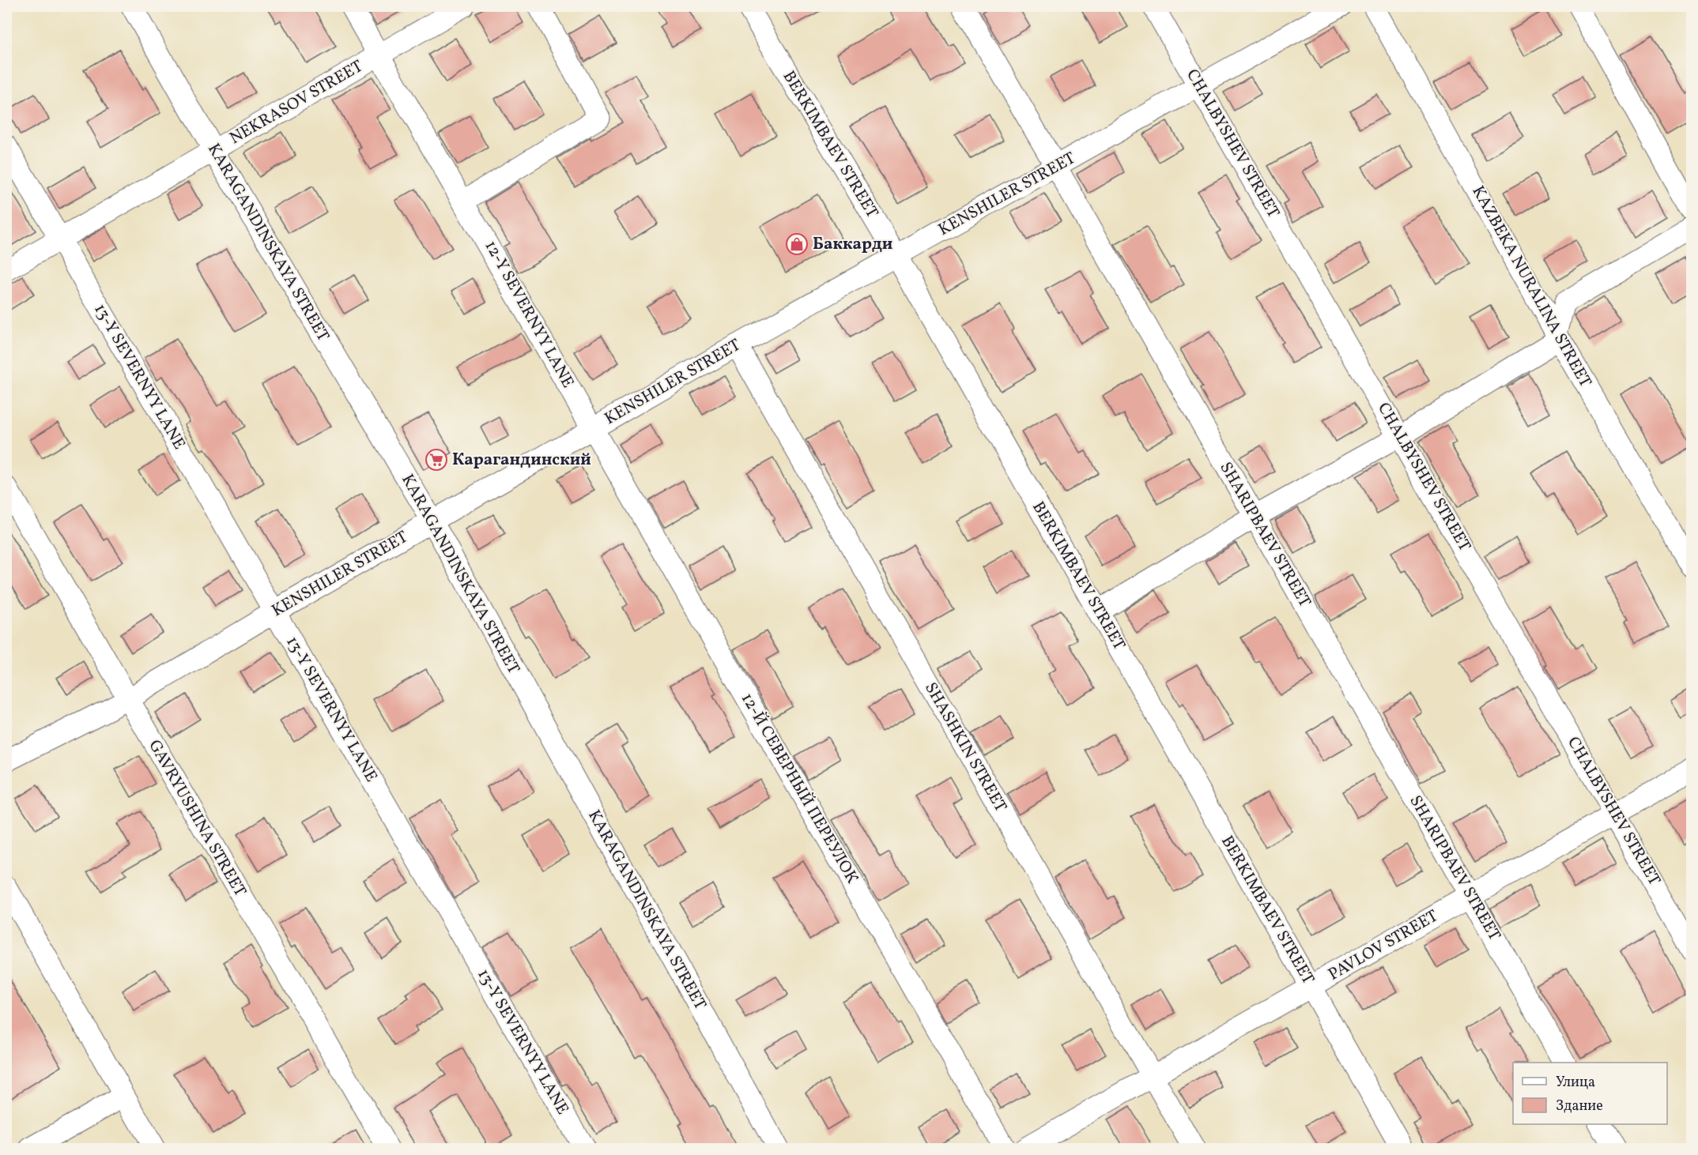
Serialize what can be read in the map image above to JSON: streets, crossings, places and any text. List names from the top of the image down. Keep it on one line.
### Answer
{"streets":{"street":["NEKRASOV STREET","CHALBYSHEV STREET","BERKIMBAEV STREET","KENSHILER STREET","KARAGANDINSKAYA STREET","KAZBEKA NURALINA STREET","12-Y SEVERNYY LANE","13-Y SEVERNYY LANE","SHARIPBAEV STREET","SHASHKIN STREET","12-Й СЕВЕРНЫЙ ПЕРЕУЛОК","GAVRYUSHINA STREET","PAVLOV STREET"]},"crossings":[["NEKRASOV STREET","KARAGANDINSKAYA STREET"],["NEKRASOV STREET","12-Y SEVERNYY LANE"],["NEKRASOV STREET","13-Y SEVERNYY LANE"],["CHALBYSHEV STREET","KENSHILER STREET"],["CHALBYSHEV STREET","PAVLOV STREET"],["BERKIMBAEV STREET","KENSHILER STREET"],["BERKIMBAEV STREET","PAVLOV STREET"],["KENSHILER STREET","KARAGANDINSKAYA STREET"],["KENSHILER STREET","12-Y SEVERNYY LANE"],["KENSHILER STREET","13-Y SEVERNYY LANE"],["KENSHILER STREET","SHARIPBAEV STREET"],["KENSHILER STREET","SHASHKIN STREET"],["KENSHILER STREET","12-Й СЕВЕРНЫЙ ПЕРЕУЛОК"],["KENSHILER STREET","GAVRYUSHINA STREET"],["12-Y SEVERNYY LANE","12-Й СЕВЕРНЫЙ ПЕРЕУЛОК"],["SHARIPBAEV STREET","PAVLOV STREET"],["SHASHKIN STREET","PAVLOV STREET"]],"places":{"shop":["Баккарди"],"supermarket":["Карагандинский"]},"legend":["Улица","Здание"]}
